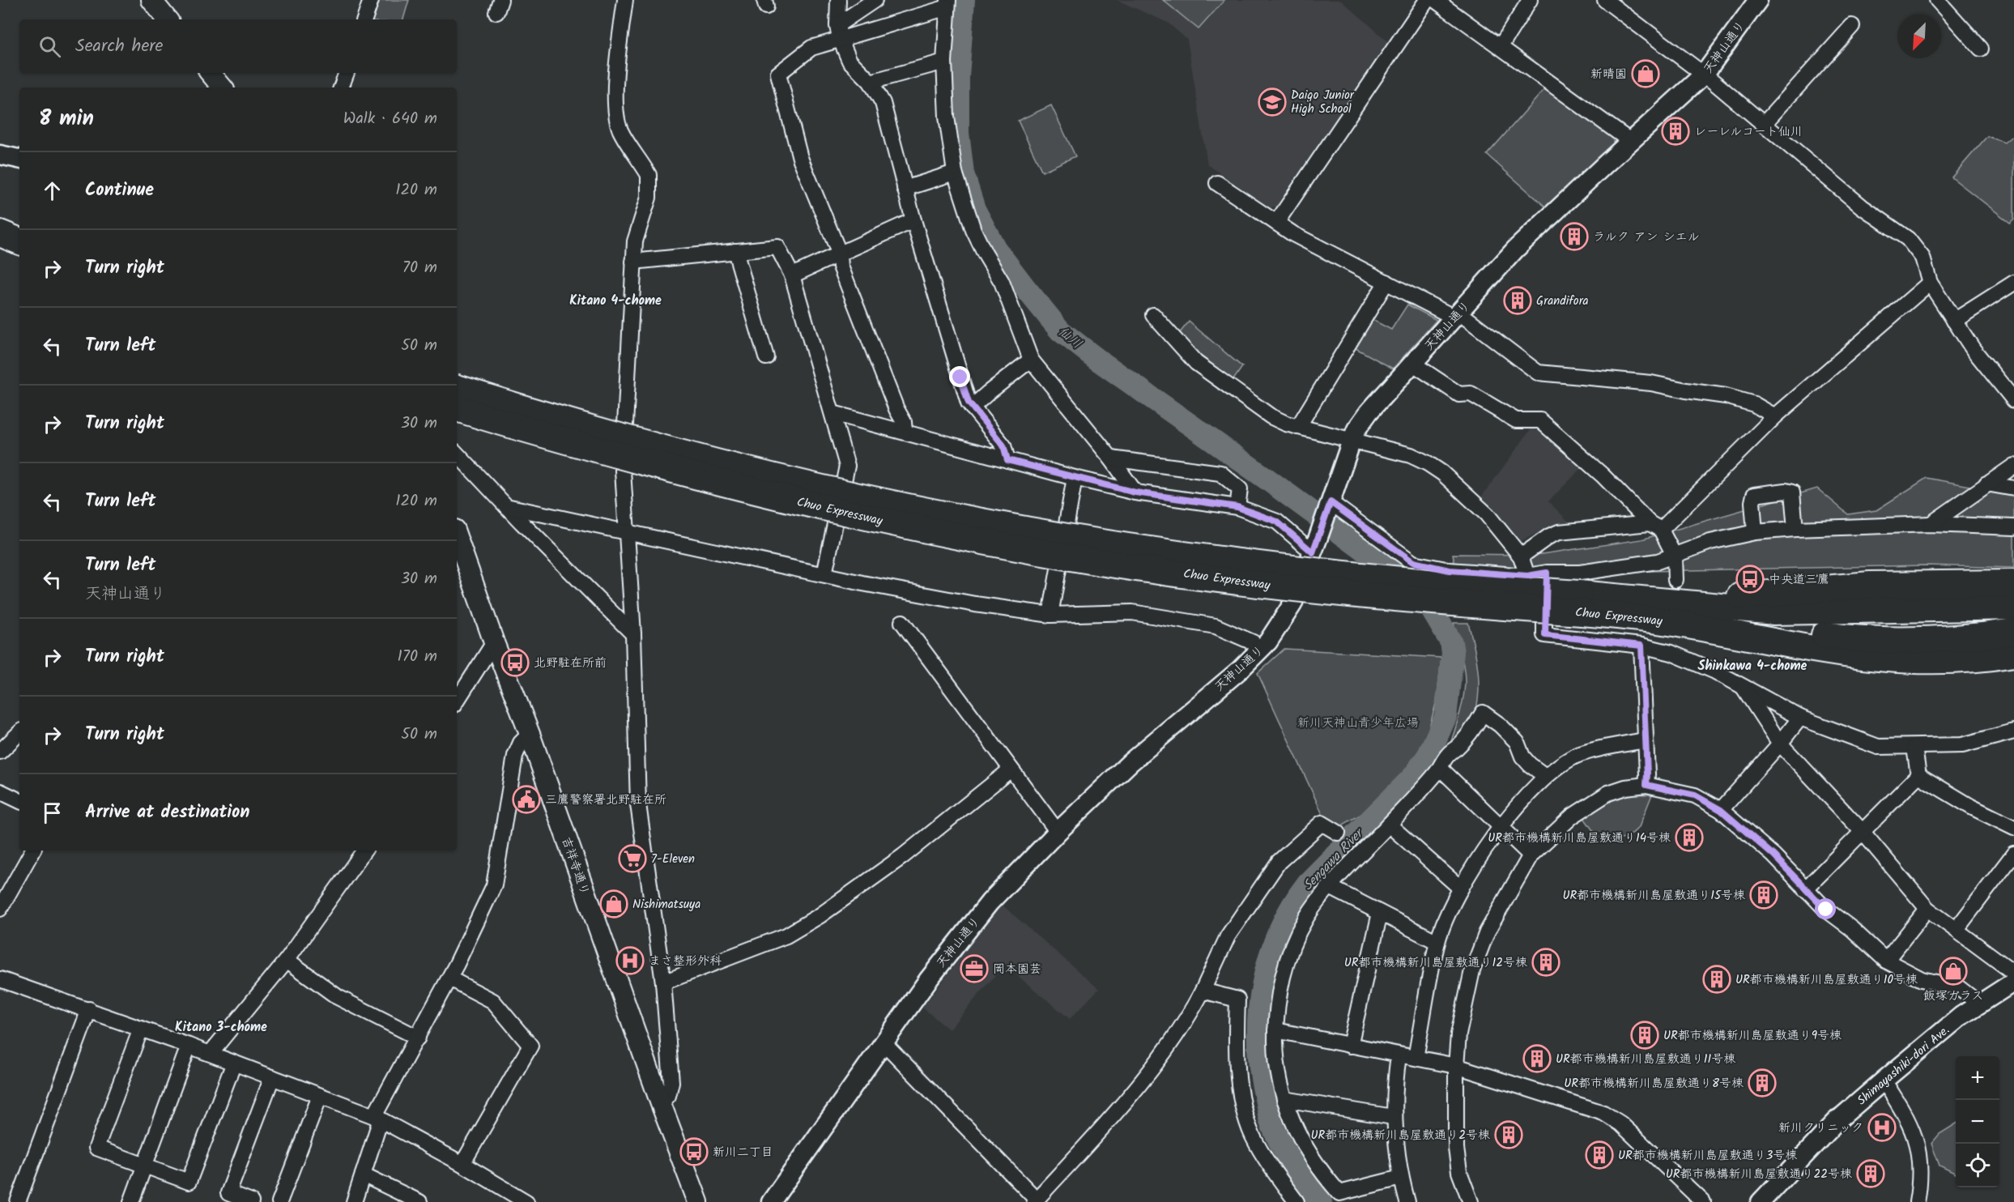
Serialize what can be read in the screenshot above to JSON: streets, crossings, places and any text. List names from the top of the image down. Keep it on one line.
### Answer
{"streets":{"highway":["Chuo Expressway"],"main road":["吉祥寺通り"],"street":["天神山通り","Shimayashiki-dori Ave."]},"districts":["Kitano 4-chome","Shinkawa 4-chome","Kitano 3-chome"],"water":["仙川","Sengawa River"],"parks":["新川天神山青少年広場"],"places":{"shop":["新晴園","Nishimatsuya","飯塚ガラス"],"school or university":["Daigo Junior High School"],"building":["レーレルコート仙川","ラルク アン シエル","Grandifora","UR都市機構新川島屋敷通り14号棟","UR都市機構新川島屋敷通り15号棟","UR都市機構新川島屋敷通り12号棟","UR都市機構新川島屋敷通り10号棟","UR都市機構新川島屋敷通り9号棟","UR都市機構新川島屋敷通り11号棟","UR都市機構新川島屋敷通り8号棟","UR都市機構新川島屋敷通り2号棟","UR都市機構新川島屋敷通り3号棟","UR都市機構新川島屋敷通り22号棟"],"bus stop":["中央道三鷹","北野駐在所前","新川二丁目"],"public building":["三鷹警察署北野駐在所"],"supermarket":["7-Eleven"],"hospital":["まさ整形外科","新川クリニック"],"office":["岡本園芸"]},"north":"bottom left","page":{"search":"Search here","heading":["8 min","Walk · 640 m"],"list":[["Continue","120 m"],["Turn right","70 m"],["Turn left","50 m"],["Turn right","30 m"],["Turn left","120 m"],["Turn left","天神山通り","30 m"],["Turn right","170 m"],["Turn right","50 m"],"Arrive at destination"],"map_buttons":["+","−"]}}
